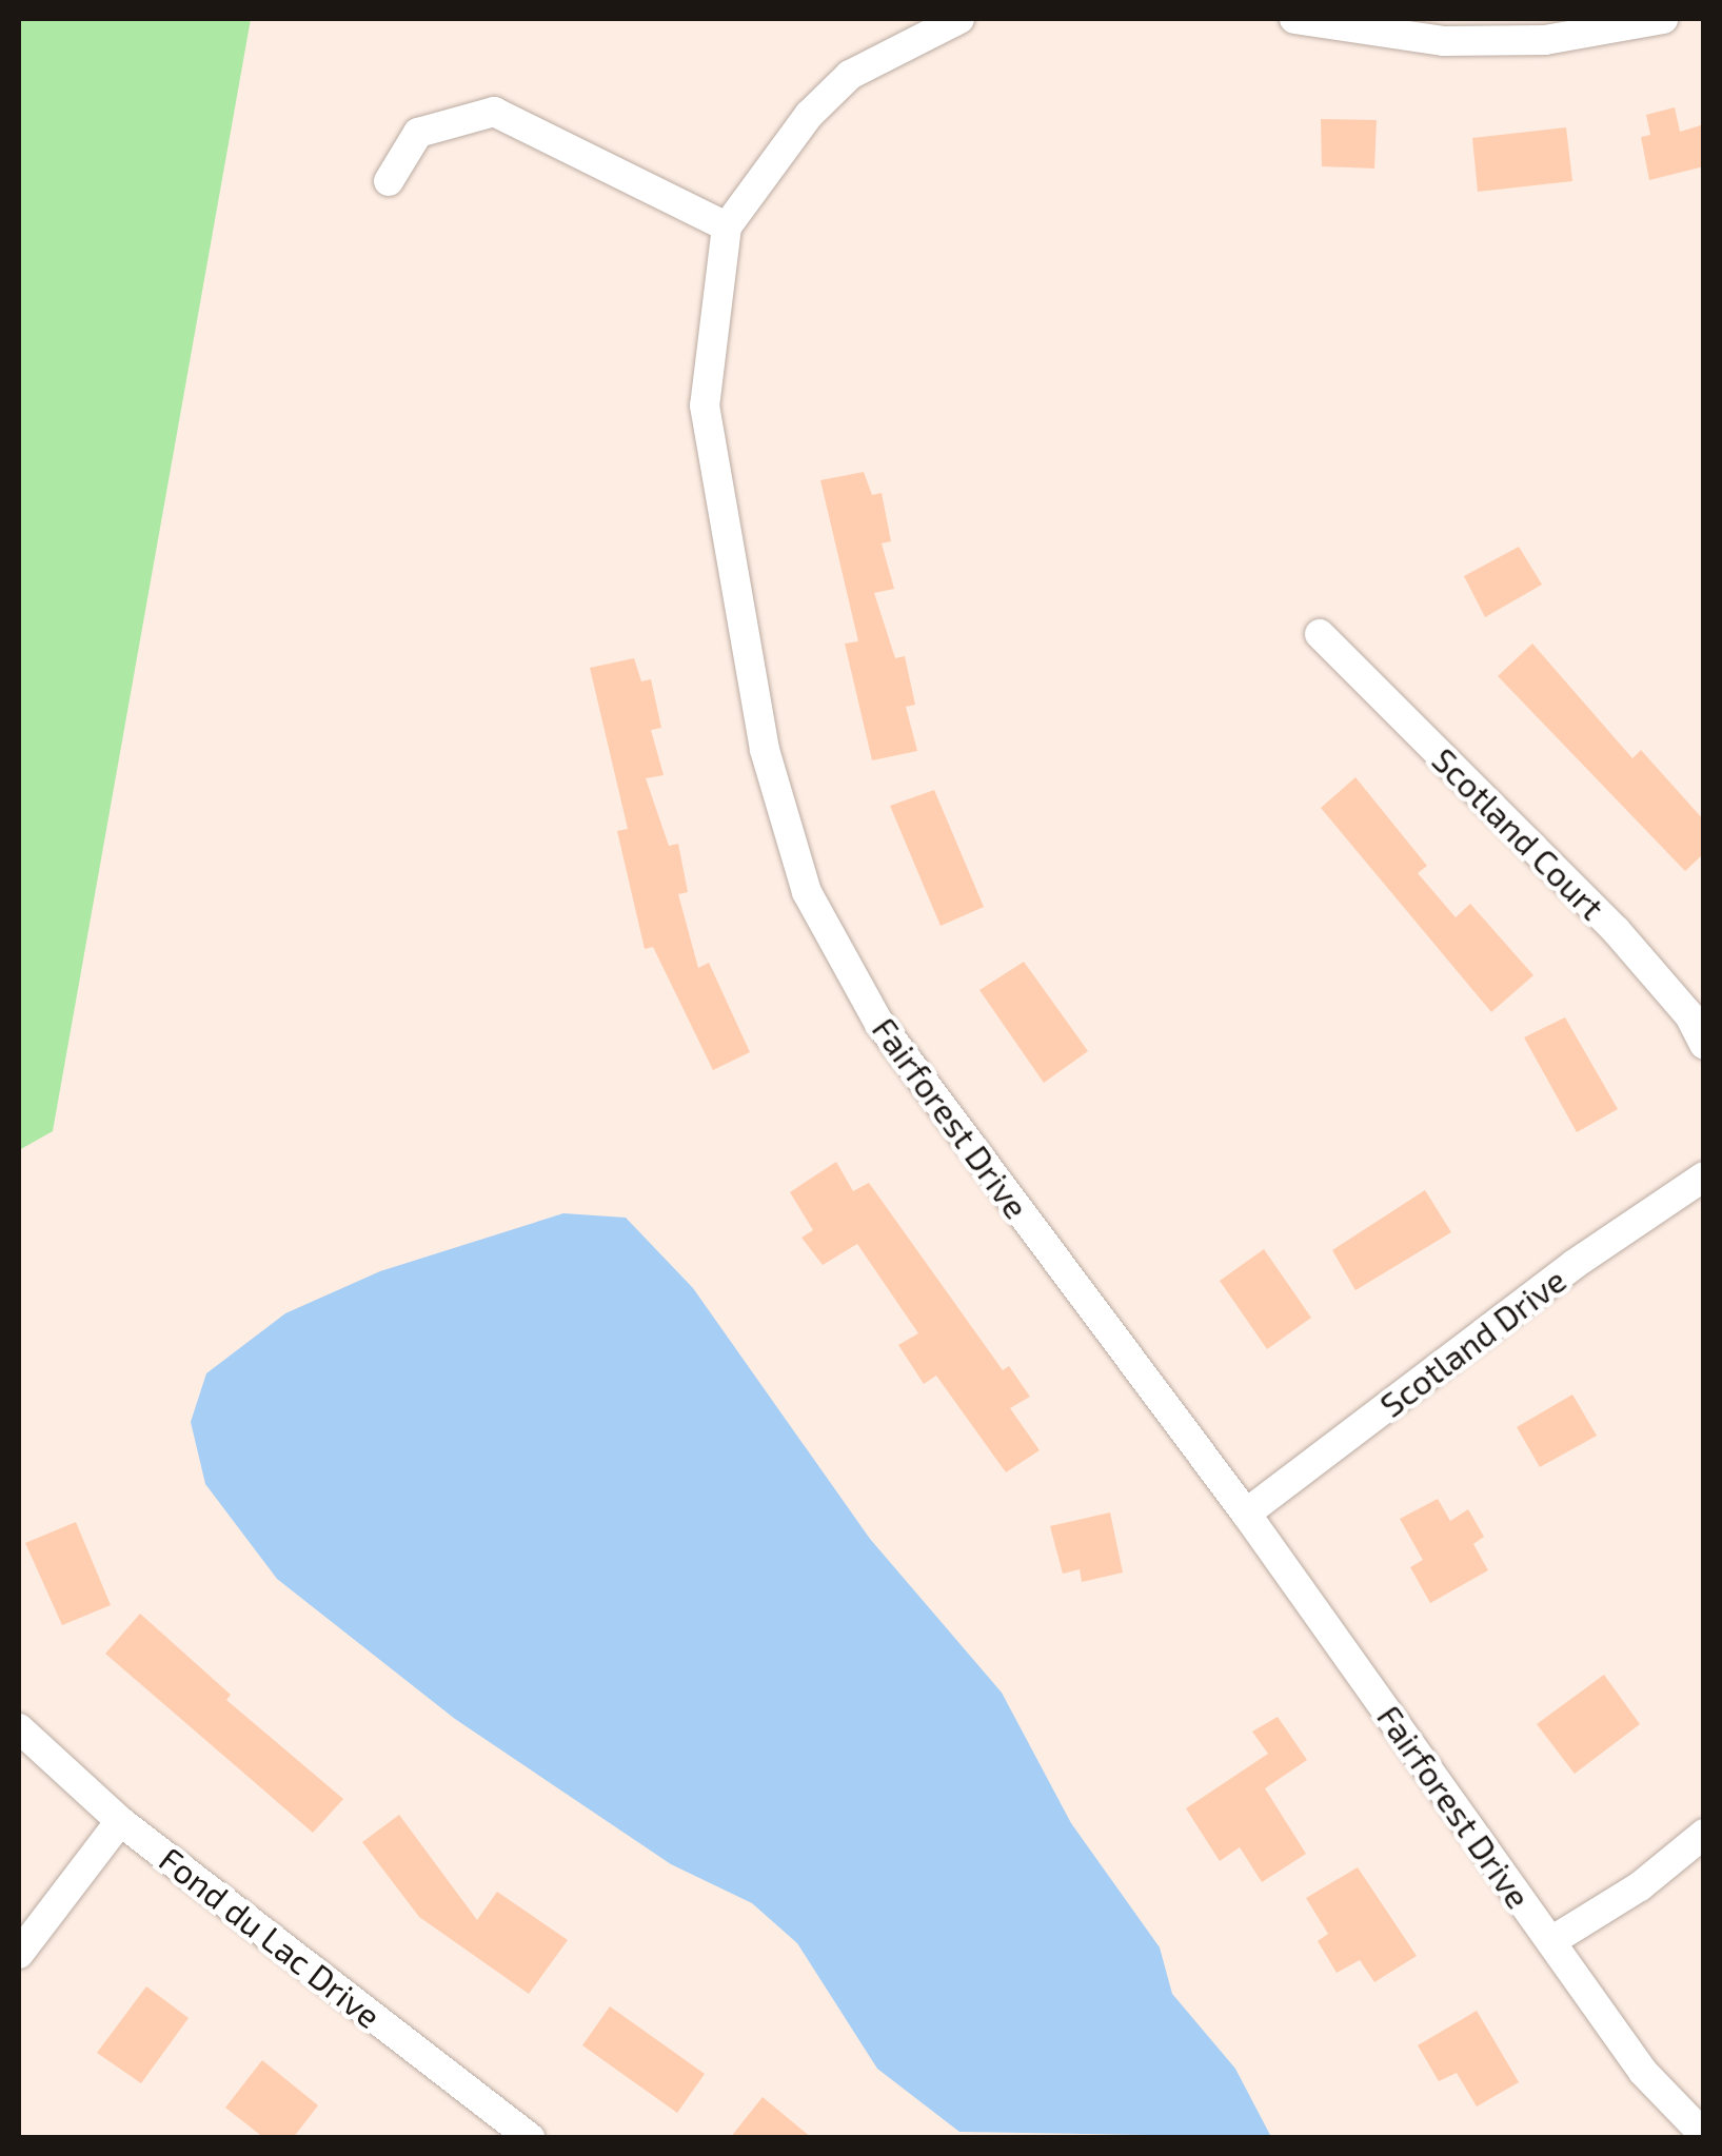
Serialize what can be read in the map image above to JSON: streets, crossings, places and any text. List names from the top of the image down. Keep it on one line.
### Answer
{"streets":{"street":["Scotland Court","Fairforest Drive","Scotland Drive","Fond du Lac Drive"]},"crossings":[["Fairforest Drive","Scotland Drive"]]}
